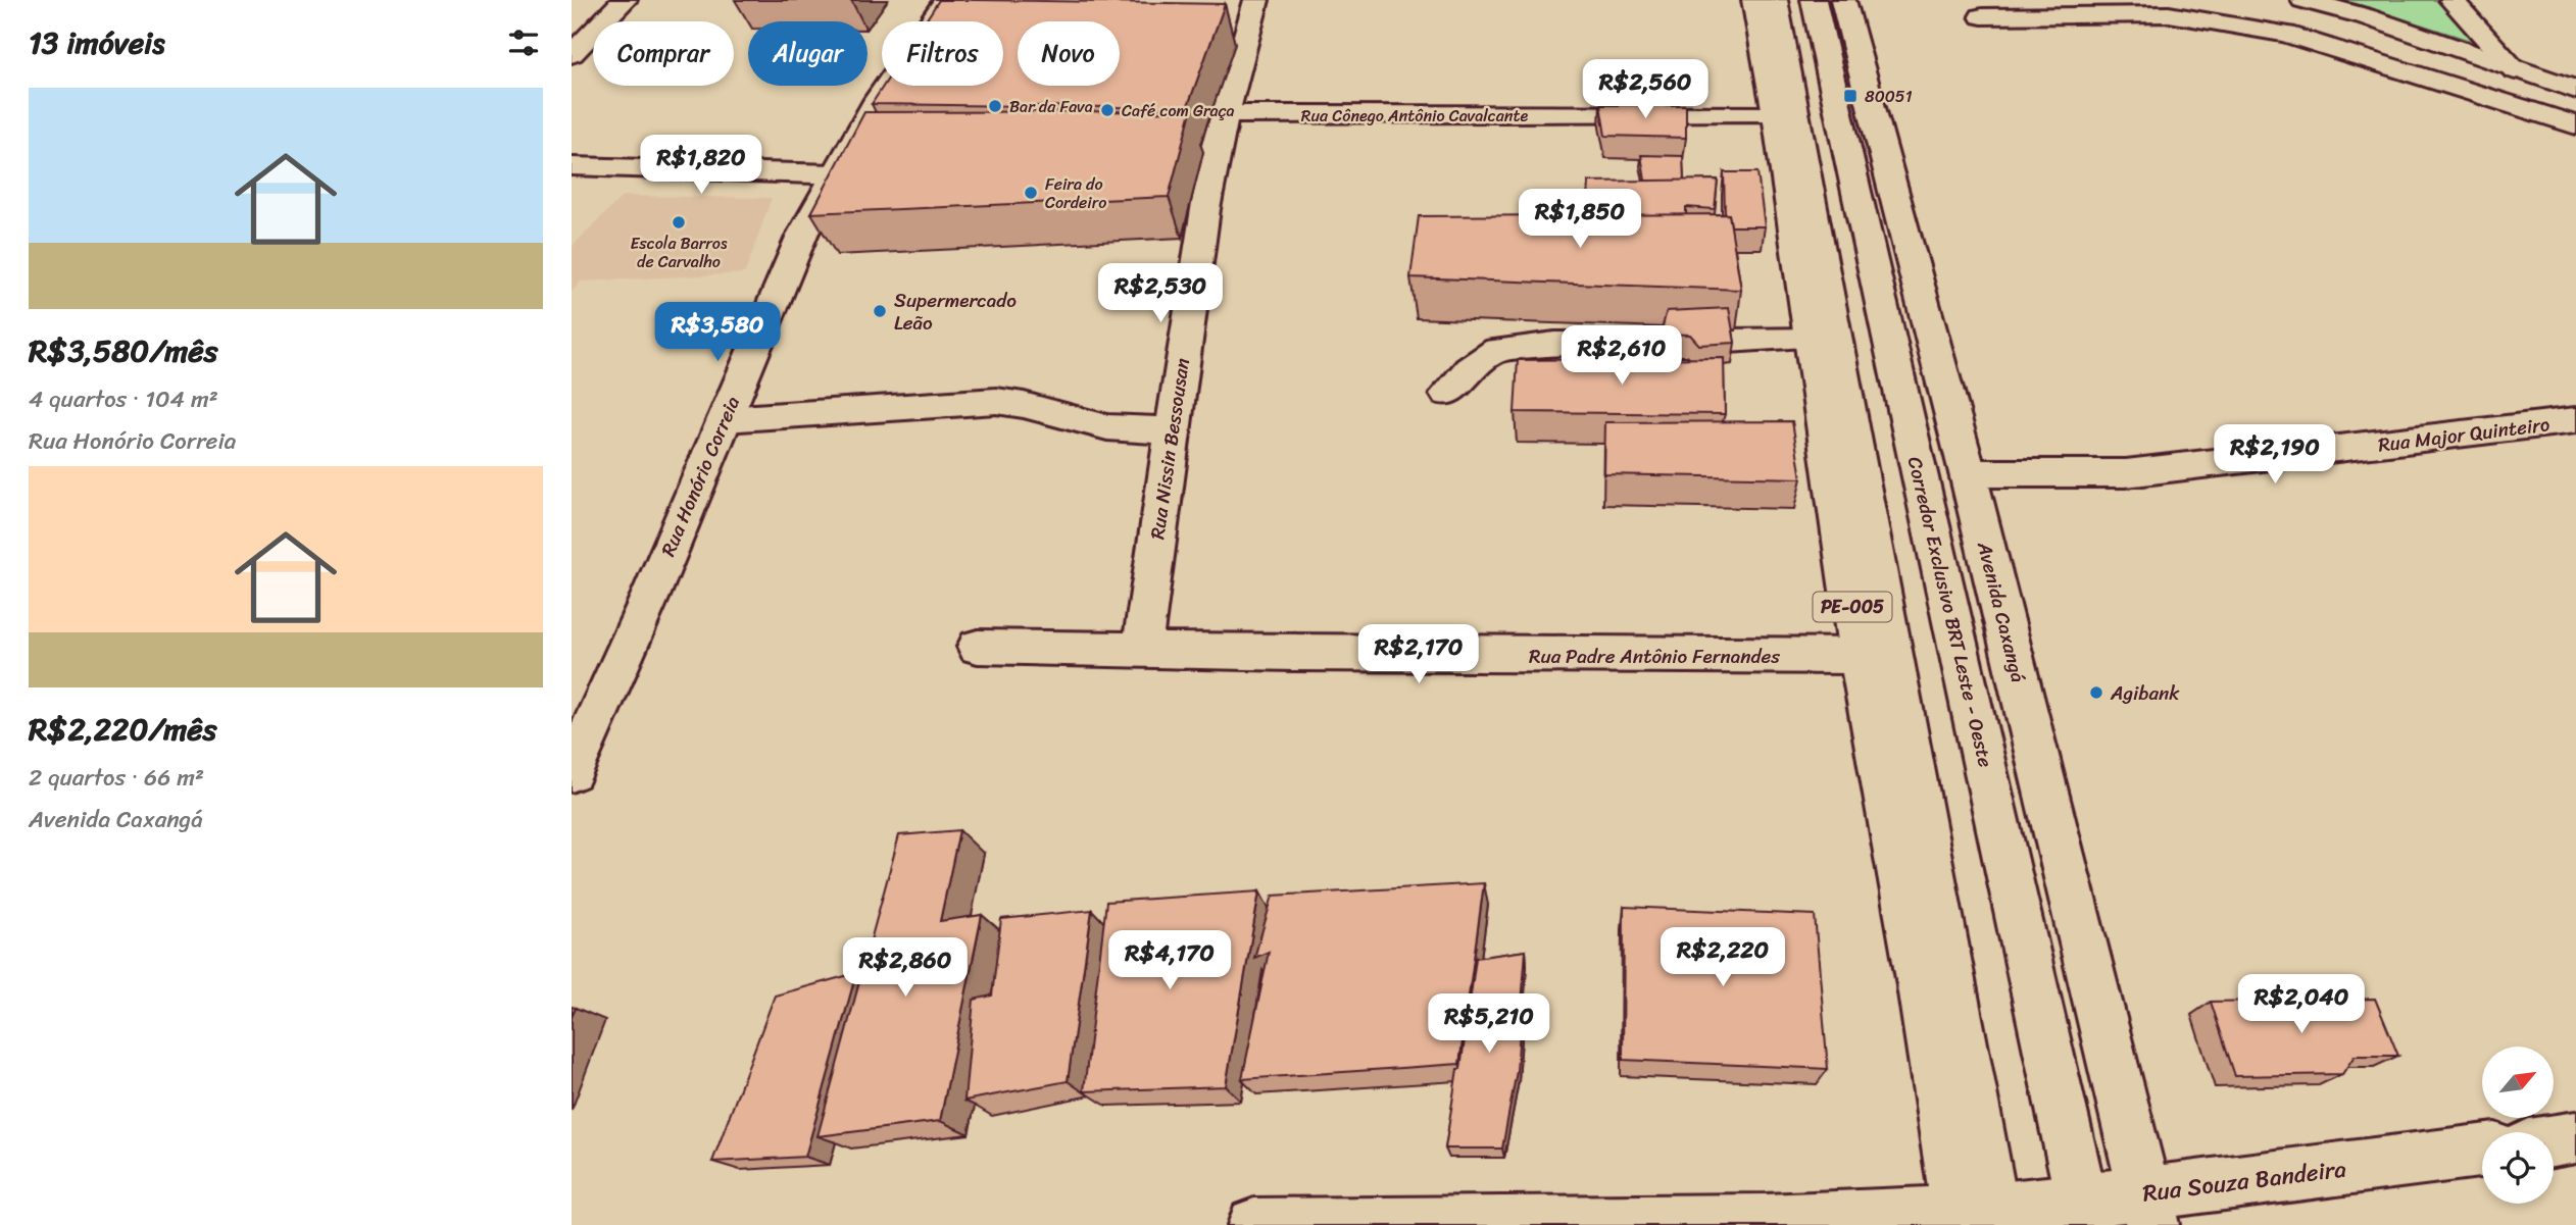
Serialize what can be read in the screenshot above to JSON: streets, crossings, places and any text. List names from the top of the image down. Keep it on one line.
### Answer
{"streets":{"main road":["Rua Cônego Antônio Cavalcante","Rua Major Quinteiro","Rua Nissin Bessousan","Rua Honório Correia","PE-005","Corredor Exclusivo BRT Leste - Oeste","Avenida Caxangá","Rua Padre Antônio Fernandes","Rua Souza Bandeira"]},"crossings":[["Rua Cônego Antônio Cavalcante","Rua Nissin Bessousan"],["Rua Cônego Antônio Cavalcante","PE-005"],["Rua Major Quinteiro","Avenida Caxangá"],["Rua Nissin Bessousan","Rua Padre Antônio Fernandes"],["PE-005","Rua Padre Antônio Fernandes"],["PE-005","Rua Souza Bandeira"],["Corredor Exclusivo BRT Leste - Oeste","Rua Souza Bandeira"],["Avenida Caxangá","Rua Souza Bandeira"]],"places":{"transit":["80051"],"other":["Bar da Fava","Café com Graça","Feira do Cordeiro","Escola Barros de Carvalho","Supermercado Leão","Agibank"]},"north":"top right","page":{"heading":"13 imóveis","chip":["Comprar","Alugar","Filtros","Novo"],"price":["R$2,560","R$1,820","R$1,850","R$2,530","R$3,580","R$2,610","R$2,190","R$2,170","R$2,220","R$4,170","R$2,860","R$2,040","R$5,210"],"list":[{"name":"R$3,580/mês","note":"4 quartos · 104 m² · Rua Honório Correia"},{"name":"R$2,220/mês","note":"2 quartos · 66 m² · Avenida Caxangá"}]}}
